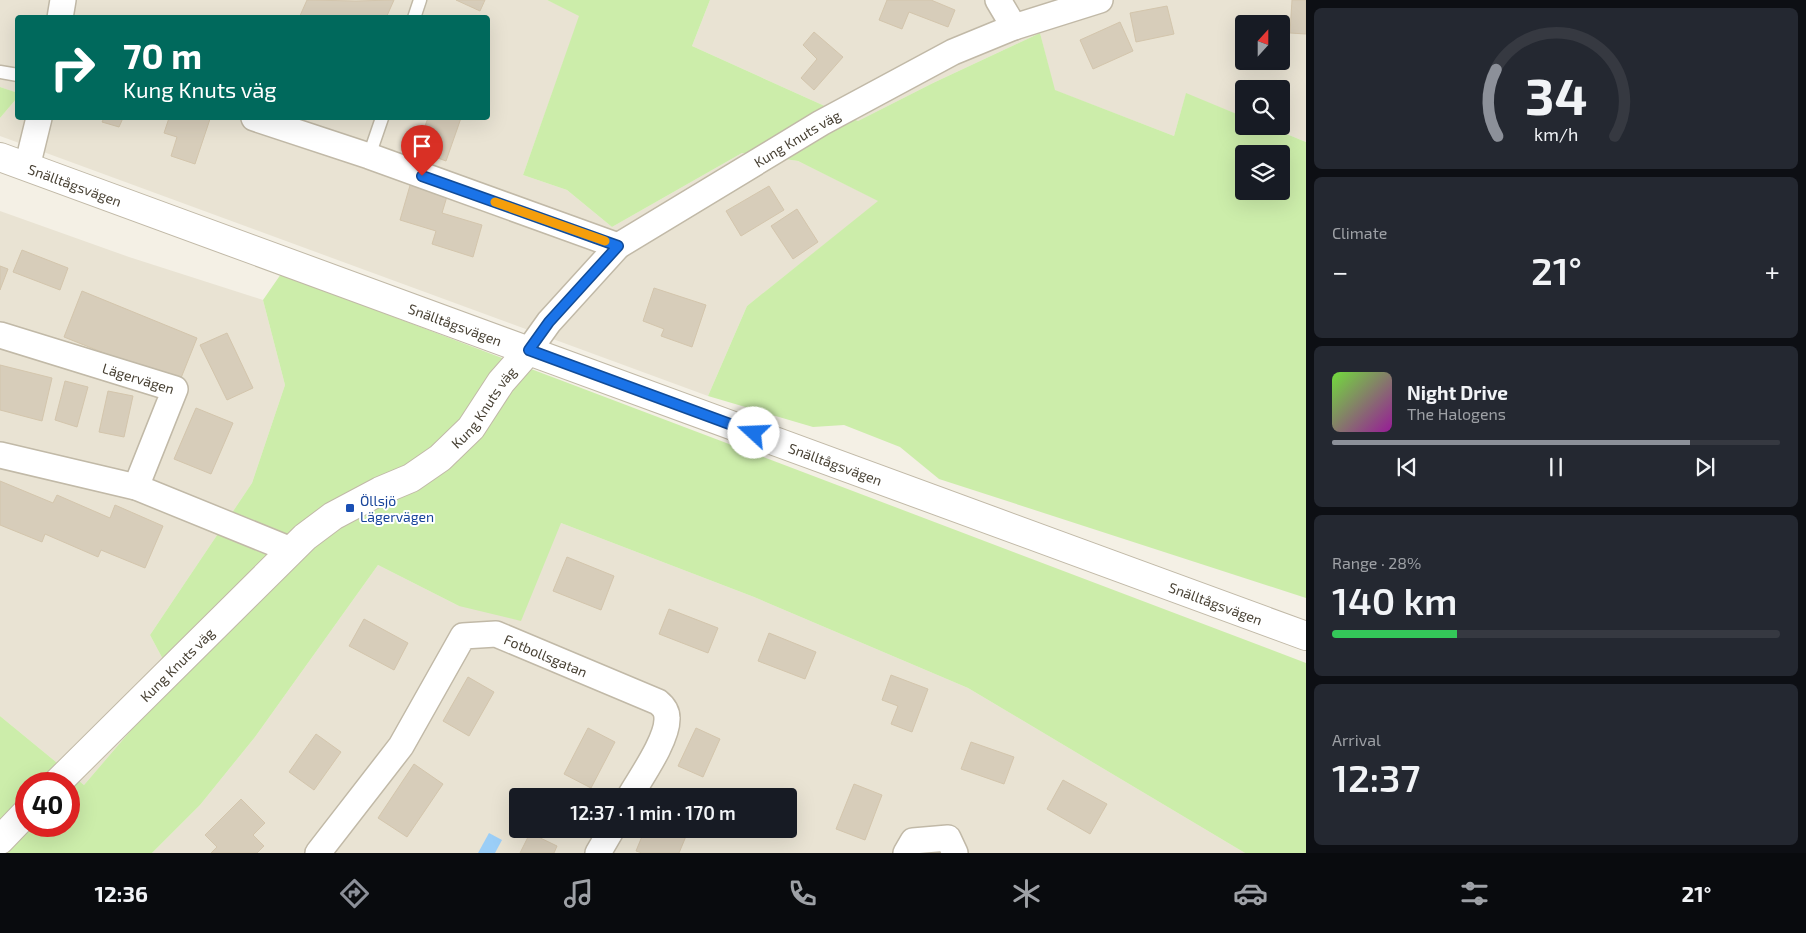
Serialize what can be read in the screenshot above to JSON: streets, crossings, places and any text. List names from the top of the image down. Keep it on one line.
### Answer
{"streets":{"street":["Kung Knuts väg","Snälltågsvägen","Lägervägen","Fotbollsgatan"]},"crossings":[["Kung Knuts väg","Snälltågsvägen"]],"places":{"transit":["Öllsjö Lägervägen"]},"north":"top","page":{"turn":["70 m","Kung Knuts väg"],"tile":["Climate",["Range · 28%","140 km"],["Arrival","12:37"]],"heat":["−","21°","+"],"song":["Night Drive","The Halogens"],"limit":"40","trip":"12:37 · 1 min · 170 m","tabs":["12:36","21°"],"gauge":["34","km/h"]}}
